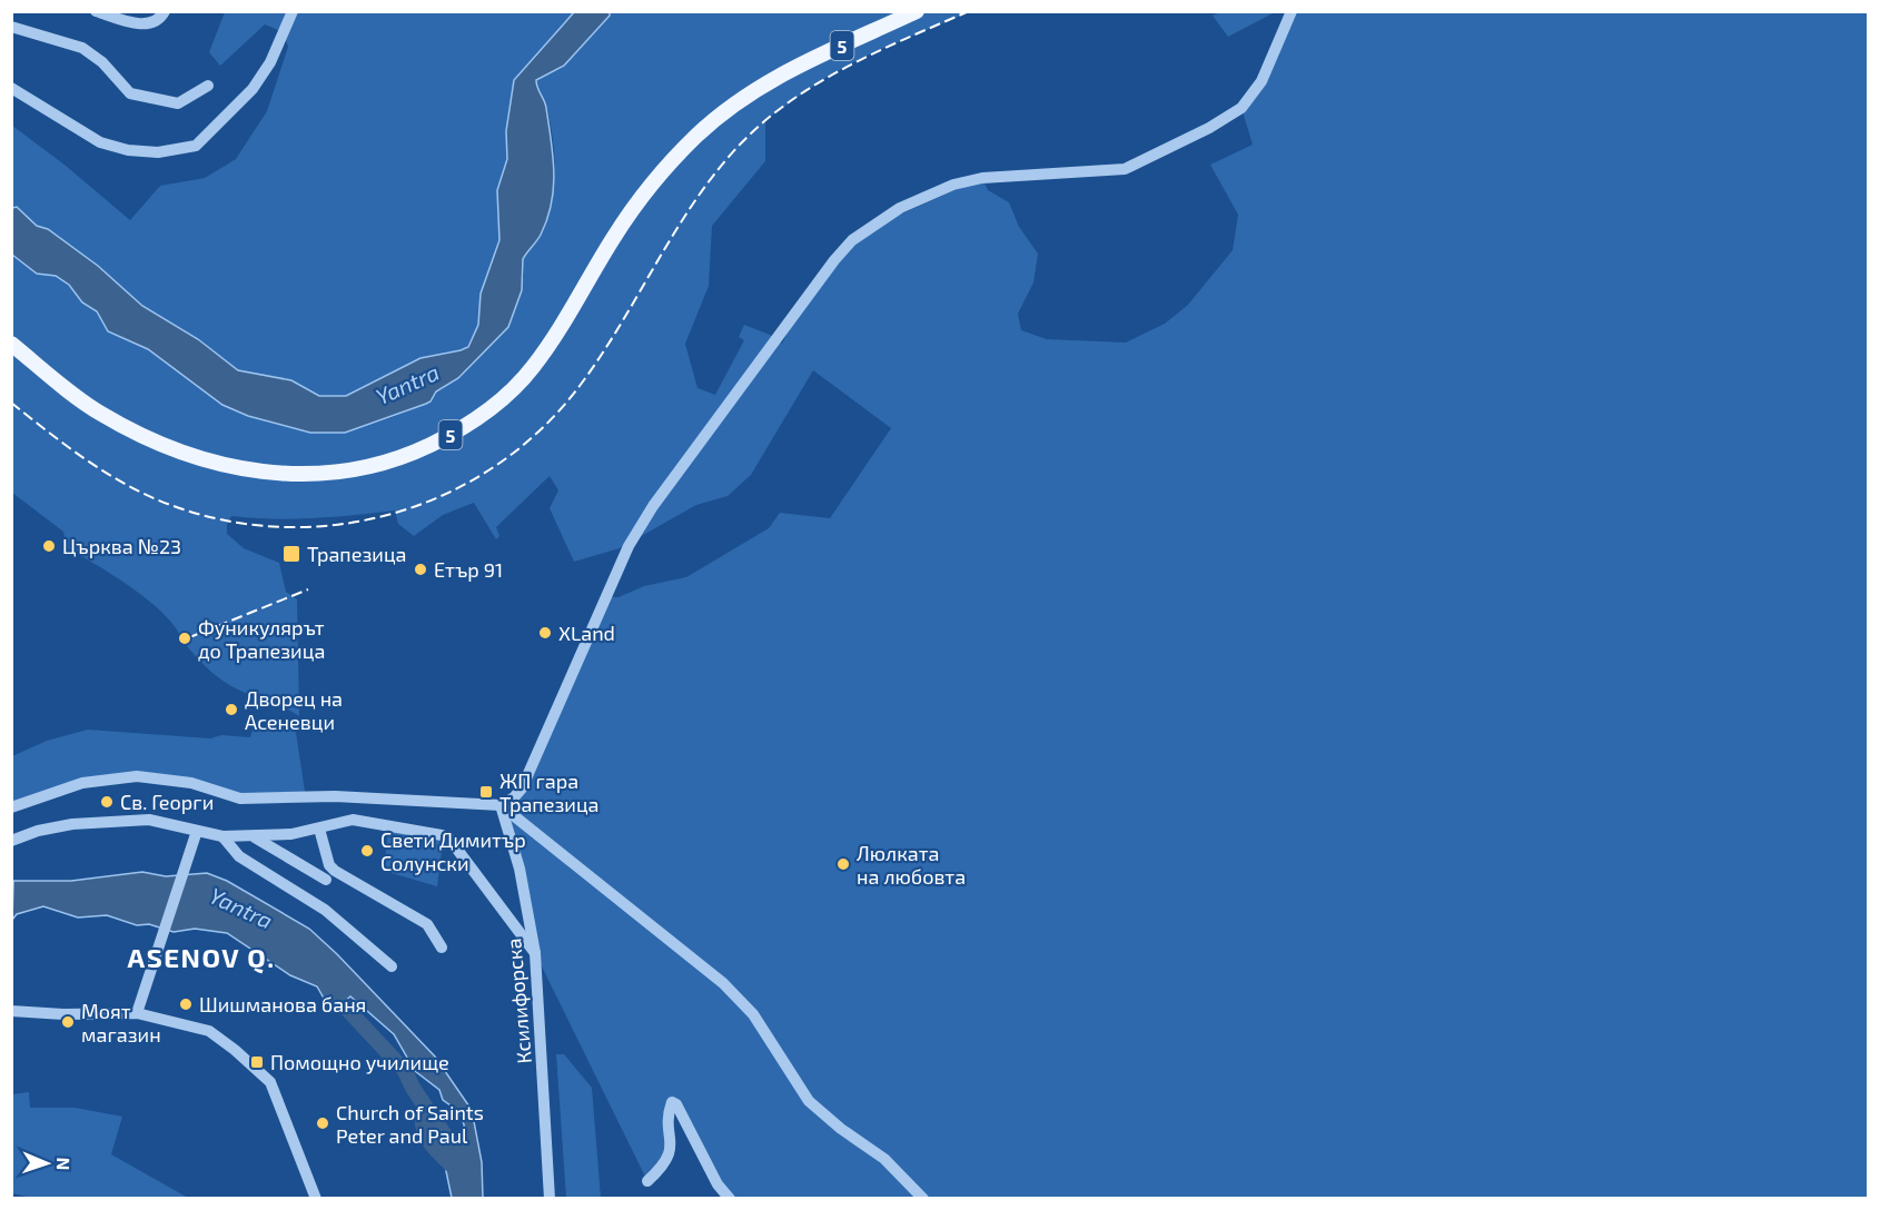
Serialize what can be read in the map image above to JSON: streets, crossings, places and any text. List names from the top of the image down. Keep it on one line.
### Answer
{"streets":{"main road":["5"],"street":["Ксилифорска"]},"districts":["ASENOV Q."],"water":["Yantra"],"places":{"other":["Църква №23","Етър 91","XLand","Фуникулярът до Трапезица","Дворец на Асеневци","Св. Георги","Свети Димитър Солунски","Люлката на любовта","Шишманова баня","Моят магазин","Church of Saints Peter and Paul"],"transit":["Трапезица","ЖП гара Трапезица","Помощно училище"]},"north":"right"}
